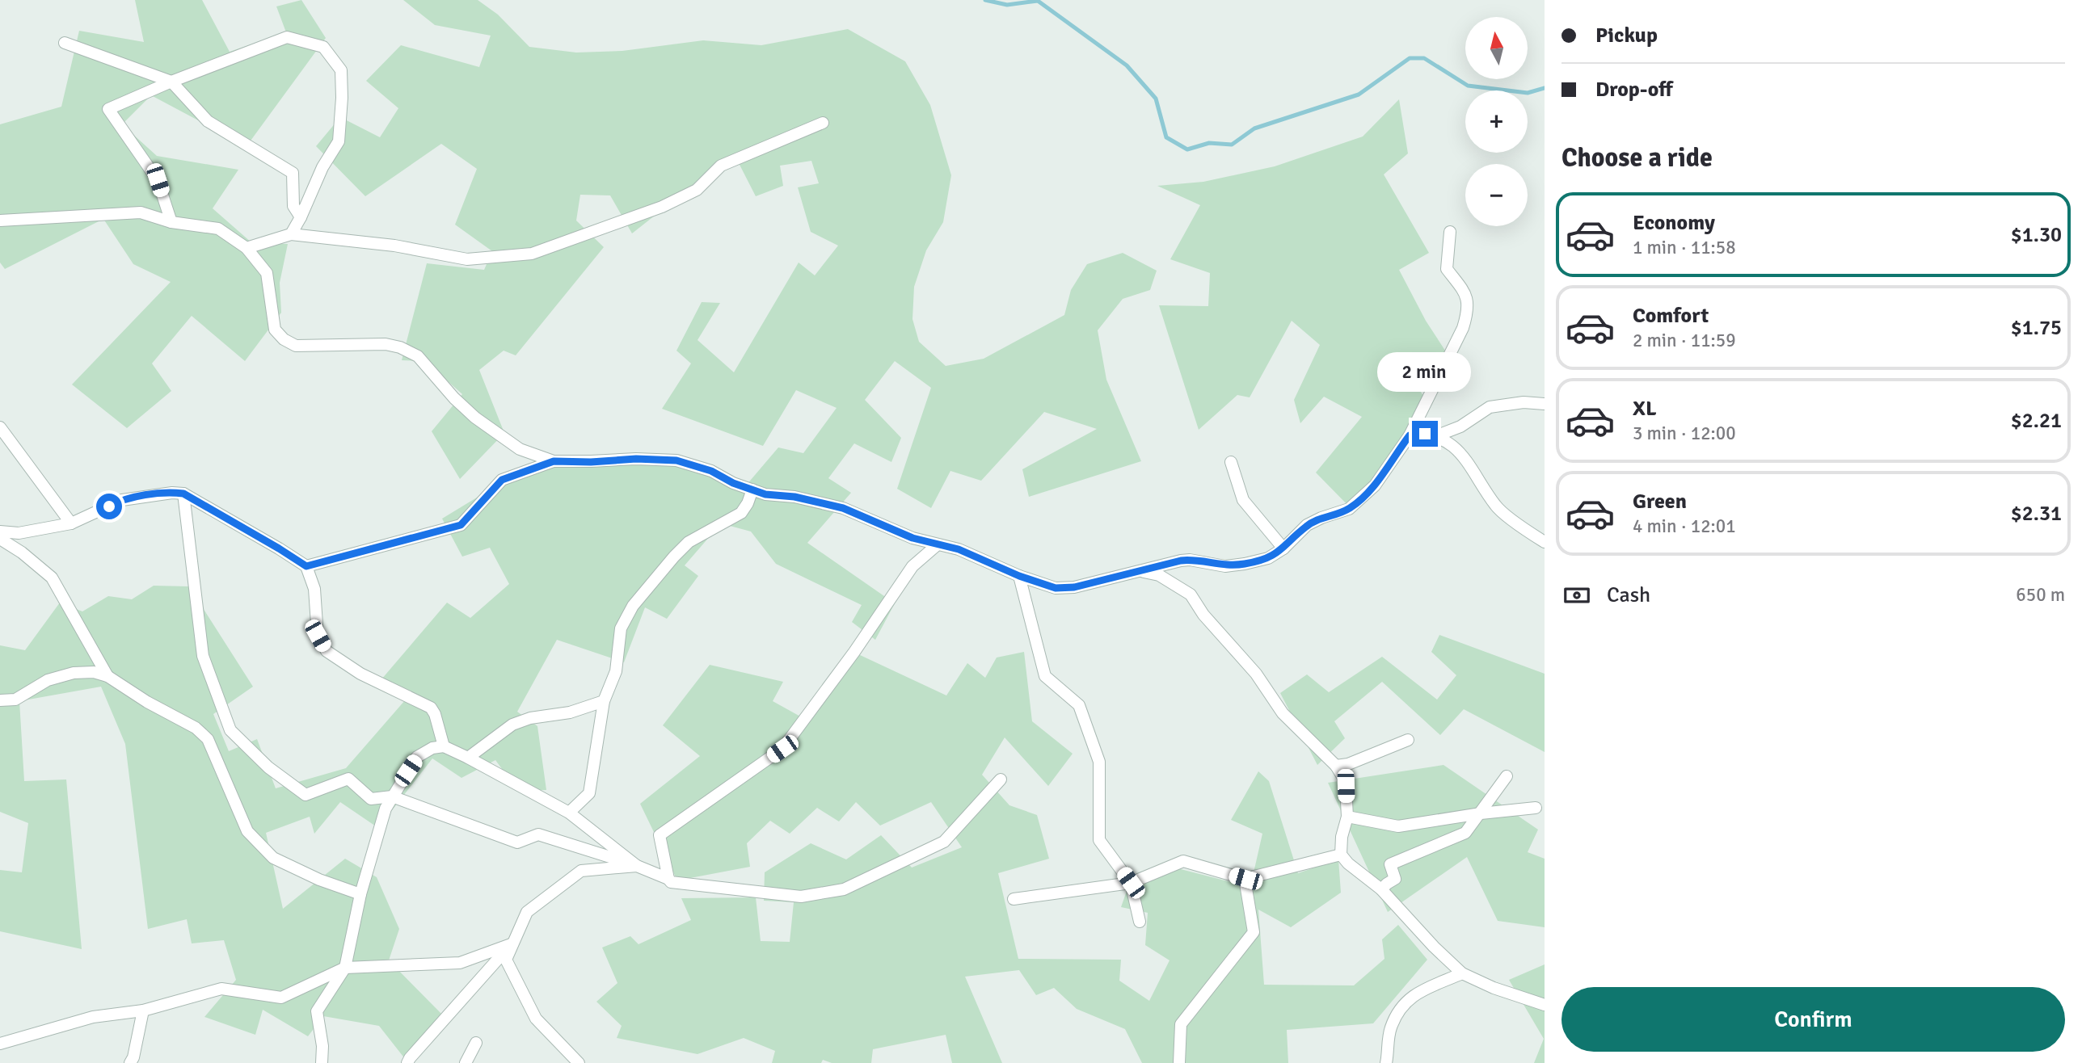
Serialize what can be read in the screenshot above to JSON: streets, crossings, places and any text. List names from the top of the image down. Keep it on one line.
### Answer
{"north":"top","page":{"banner":["Pickup","Drop-off"],"map_buttons":["+","−"],"heading":"Choose a ride","list":[{"name":"Economy","note":"1 min · 11:58","value":"$1.30"},{"name":"Comfort","note":"2 min · 11:59","value":"$1.75"},{"name":"XL","note":"3 min · 12:00","value":"$2.21"},{"name":"Green","note":"4 min · 12:01","value":"$2.31"}],"bubble":"2 min","pay":["Cash","650 m"],"buttons":"Confirm"}}
